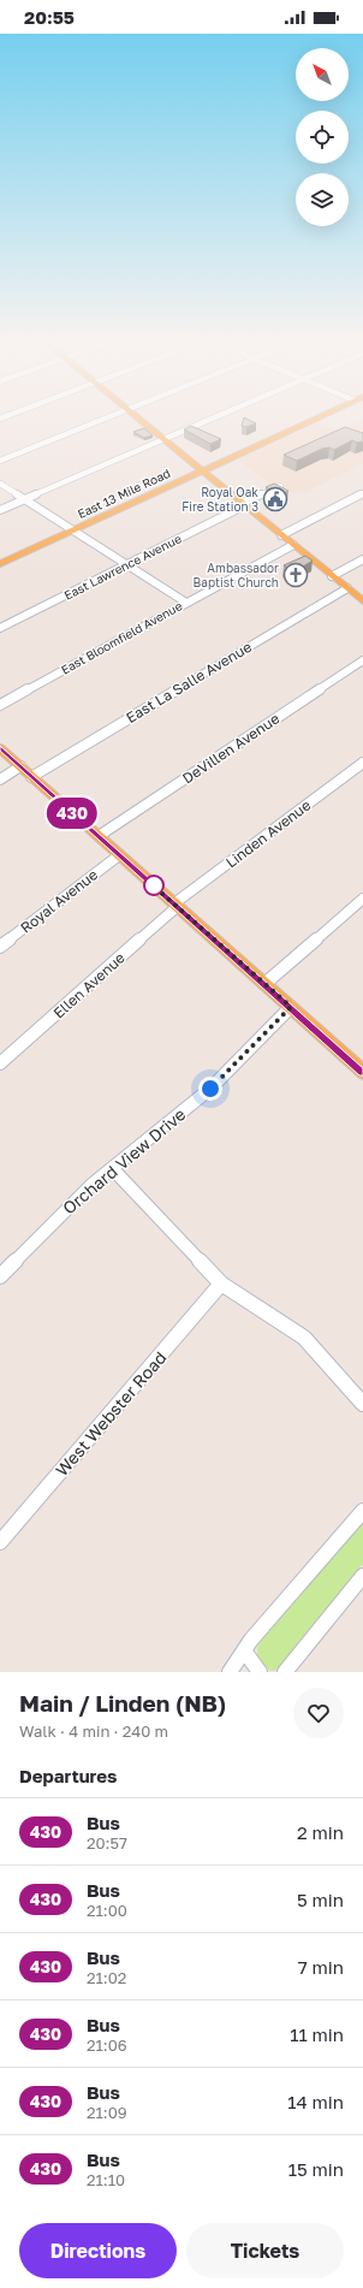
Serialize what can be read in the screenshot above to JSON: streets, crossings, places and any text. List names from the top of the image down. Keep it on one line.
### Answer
{"streets":{"main road":["East 13 Mile Road"],"street":["East Lawrence Avenue","East Bloomfield Avenue","East La Salle Avenue","DeVillen Avenue","Linden Avenue","Royal Avenue","Ellen Avenue","Orchard View Drive","West Webster Road"]},"crossings":[["Linden Avenue","Ellen Avenue"]],"places":{"public building":["Royal Oak Fire Station 3"],"church":["Ambassador Baptist Church"]},"lines":["bus line 430"],"north":"top left","page":{"status":"20:55","on_map":"430","heading":[["Main / Linden (NB)","Walk · 4 min · 240 m"],"Departures"],"list":[{"mark":"430","name":"Bus","note":"20:57","value":"2 min"},{"mark":"430","name":"Bus","note":"21:00","value":"5 min"},{"mark":"430","name":"Bus","note":"21:02","value":"7 min"},{"mark":"430","name":"Bus","note":"21:06","value":"11 min"},{"mark":"430","name":"Bus","note":"21:09","value":"14 min"},{"mark":"430","name":"Bus","note":"21:10","value":"15 min"}],"buttons":["Directions","Tickets"]}}
